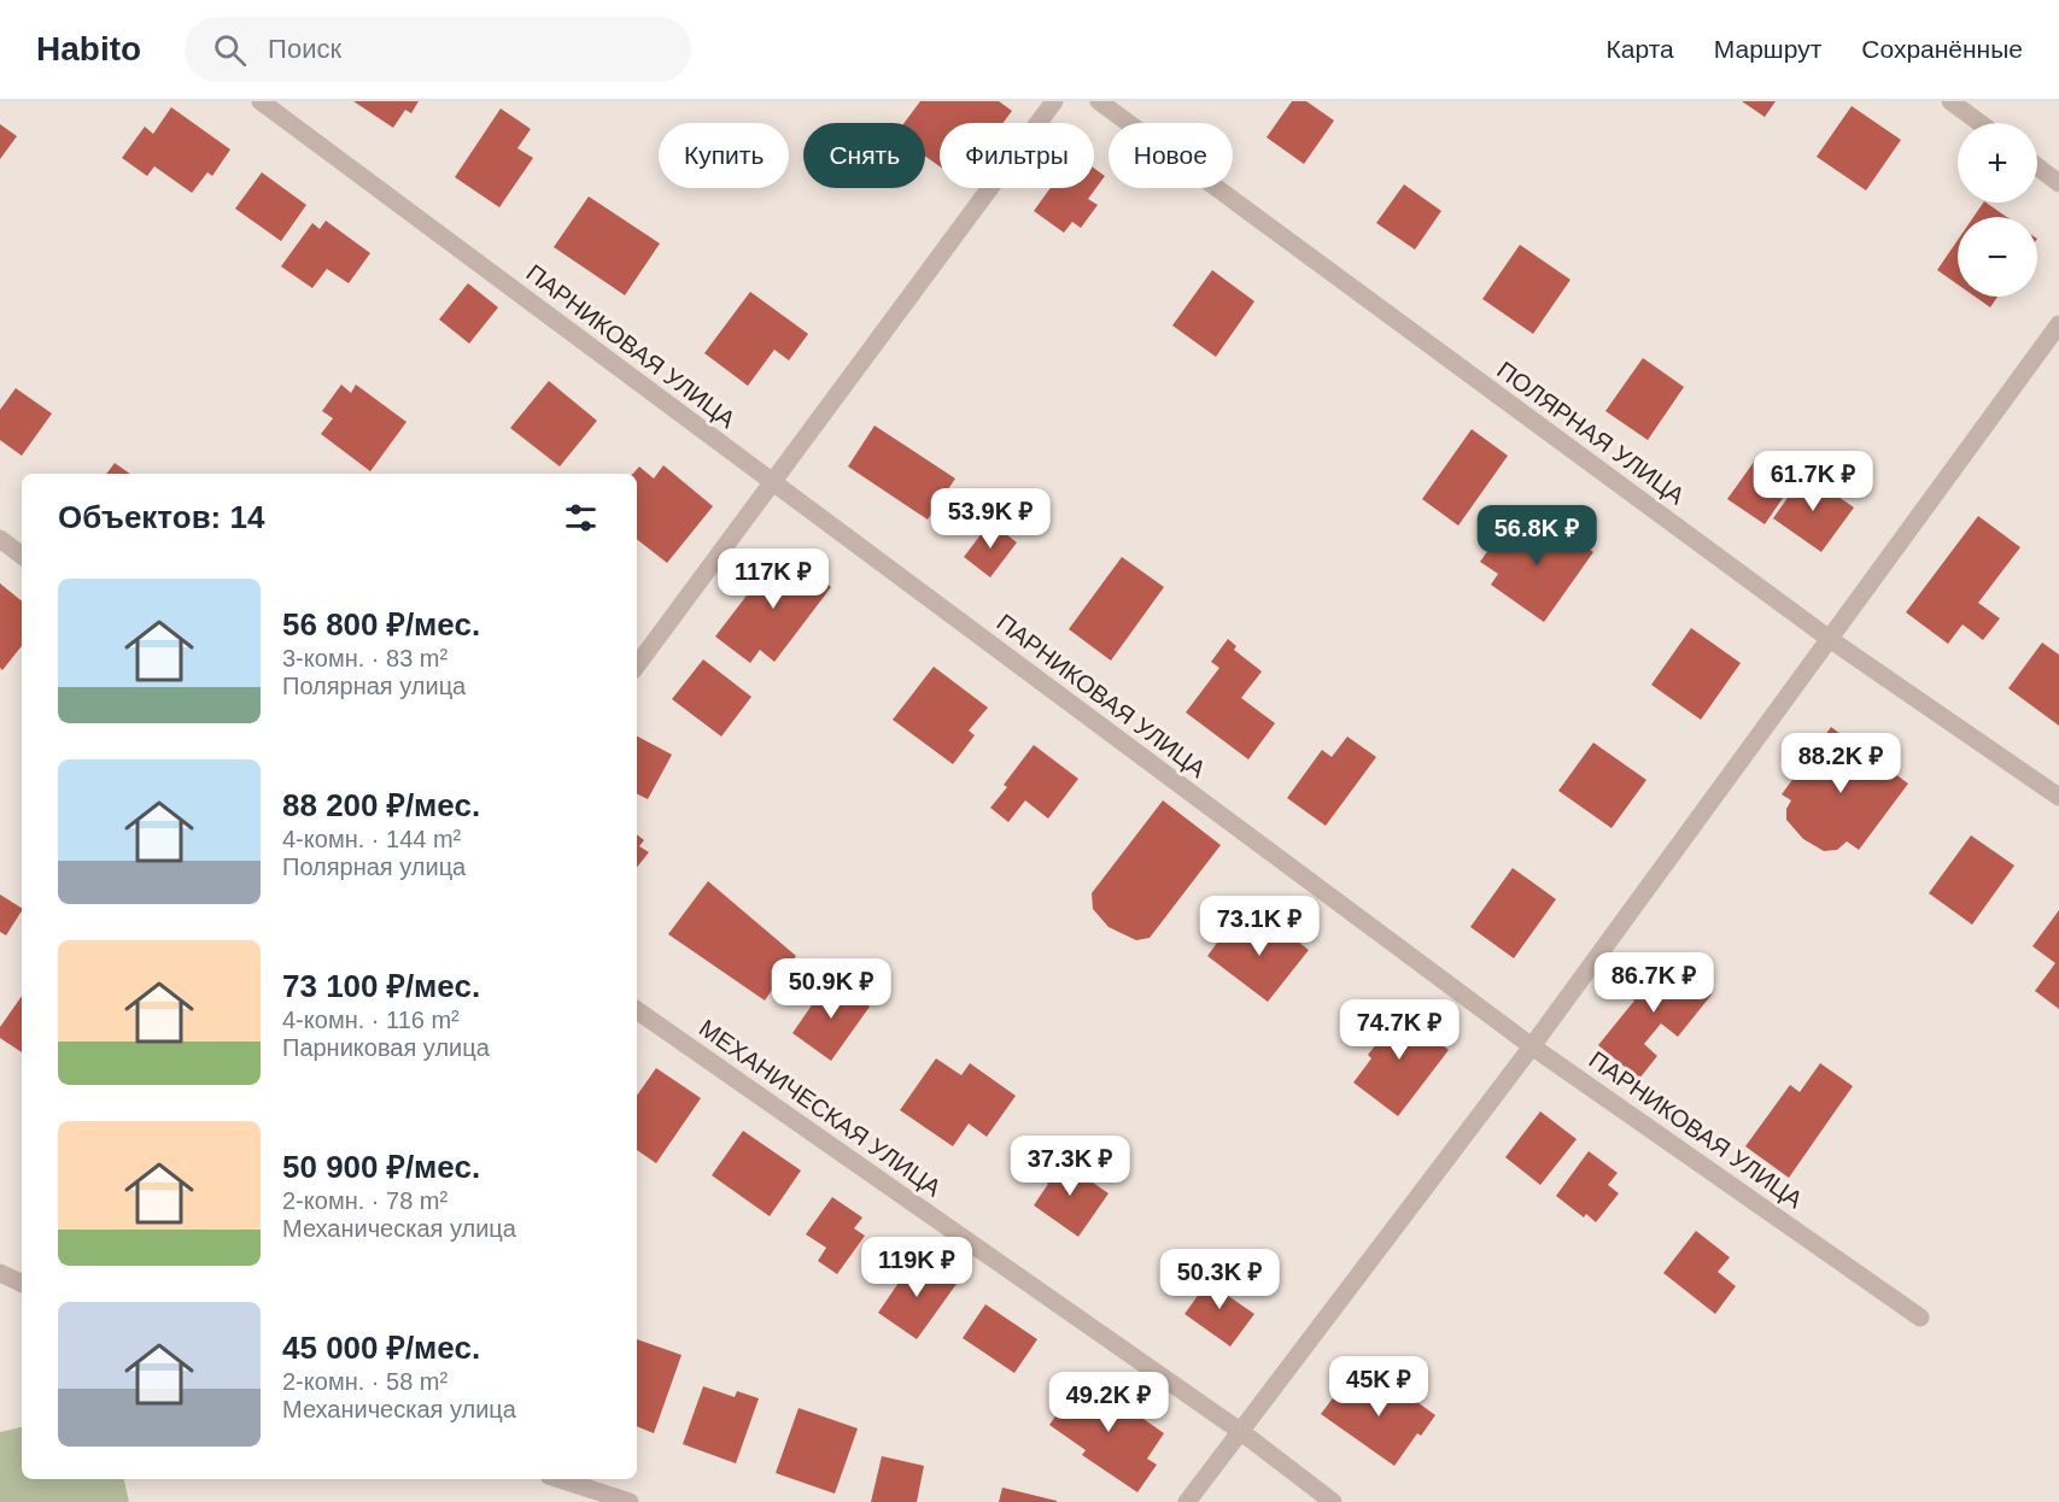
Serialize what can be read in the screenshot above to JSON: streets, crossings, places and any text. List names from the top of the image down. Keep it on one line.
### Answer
{"streets":{"street":["ПАРНИКОВАЯ УЛИЦА","ПОЛЯРНАЯ УЛИЦА","МЕХАНИЧЕСКАЯ УЛИЦА"]},"page":{"header":"Habito","search":"Поиск","nav":["Карта","Маршрут","Сохранённые"],"map_buttons":["+","−"],"chip":["Купить","Снять","Фильтры","Новое"],"price":["61.7K ₽","53.9K ₽","56.8K ₽","117K ₽","88.2K ₽","73.1K ₽","86.7K ₽","50.9K ₽","74.7K ₽","37.3K ₽","119K ₽","50.3K ₽","45K ₽","49.2K ₽"],"heading":"Объектов: 14","list":[{"name":"56 800 ₽/мес.","note":"3-комн. · 83 m² · Полярная улица"},{"name":"88 200 ₽/мес.","note":"4-комн. · 144 m² · Полярная улица"},{"name":"73 100 ₽/мес.","note":"4-комн. · 116 m² · Парниковая улица"},{"name":"50 900 ₽/мес.","note":"2-комн. · 78 m² · Механическая улица"},{"name":"45 000 ₽/мес.","note":"2-комн. · 58 m² · Механическая улица"}]}}
